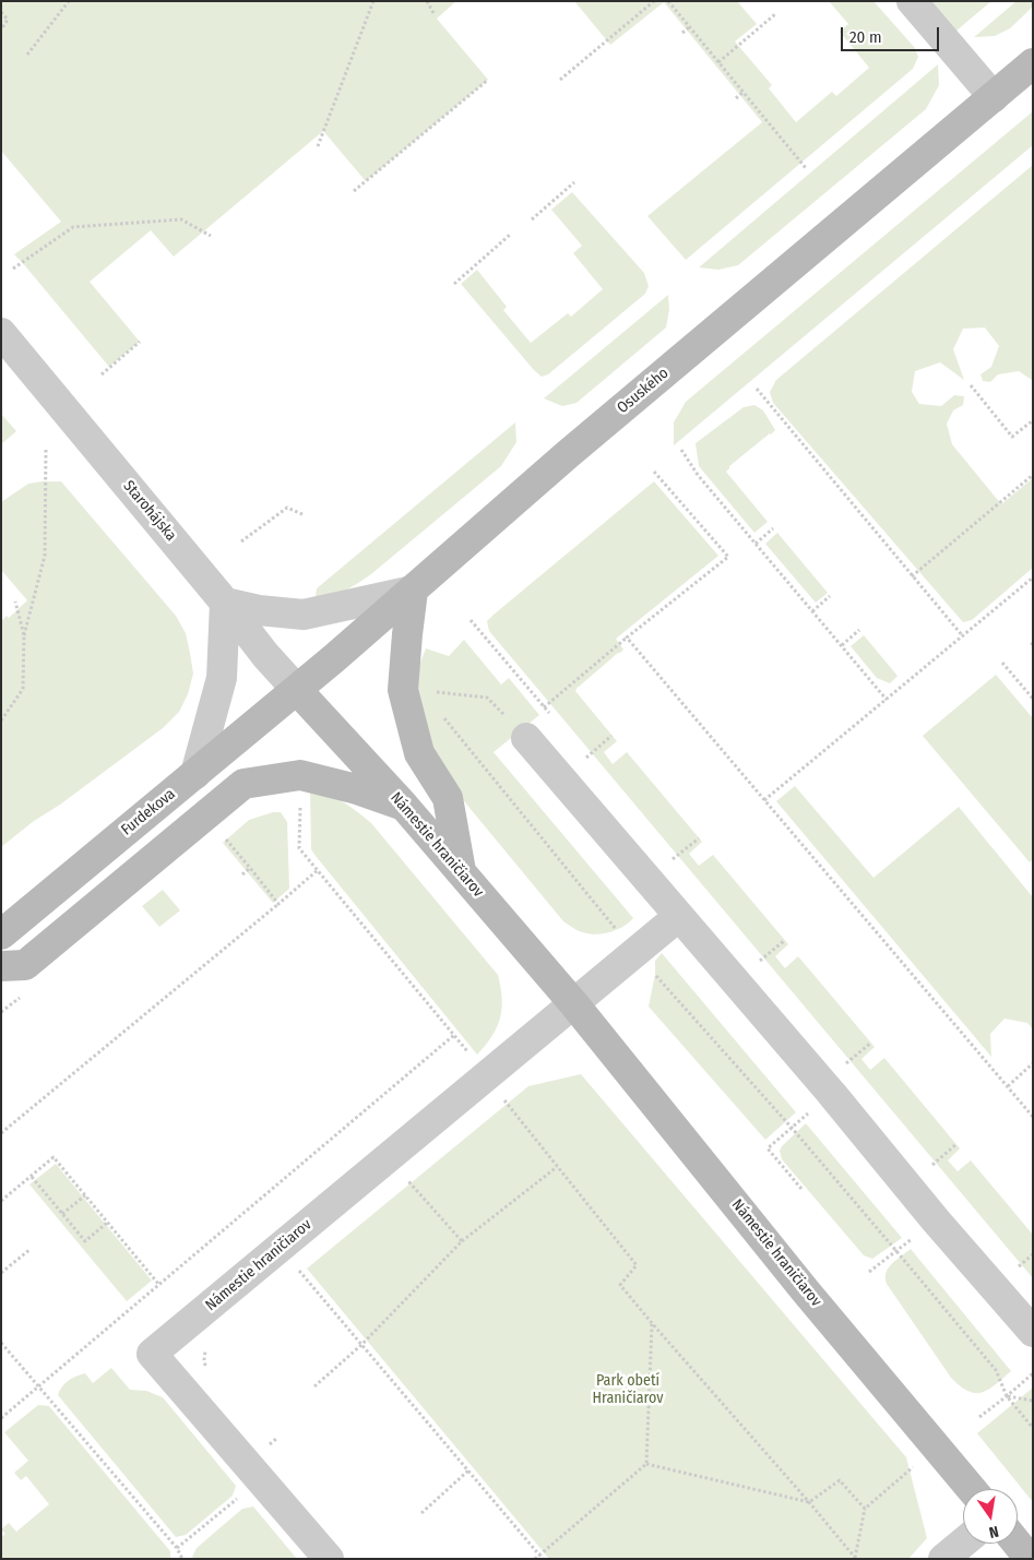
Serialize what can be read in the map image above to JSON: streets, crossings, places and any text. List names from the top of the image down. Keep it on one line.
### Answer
{"streets":{"street":["Osuského","Starohájska","Furdekova","Námestie hraničiarov"]},"crossings":[["Osuského","Starohájska"],["Osuského","Furdekova"],["Osuského","Námestie hraničiarov"],["Starohájska","Furdekova"],["Starohájska","Námestie hraničiarov"],["Furdekova","Námestie hraničiarov"]],"parks":["Park obetí Hraničiarov"],"scale_bar":"20 m","north":"bottom"}
